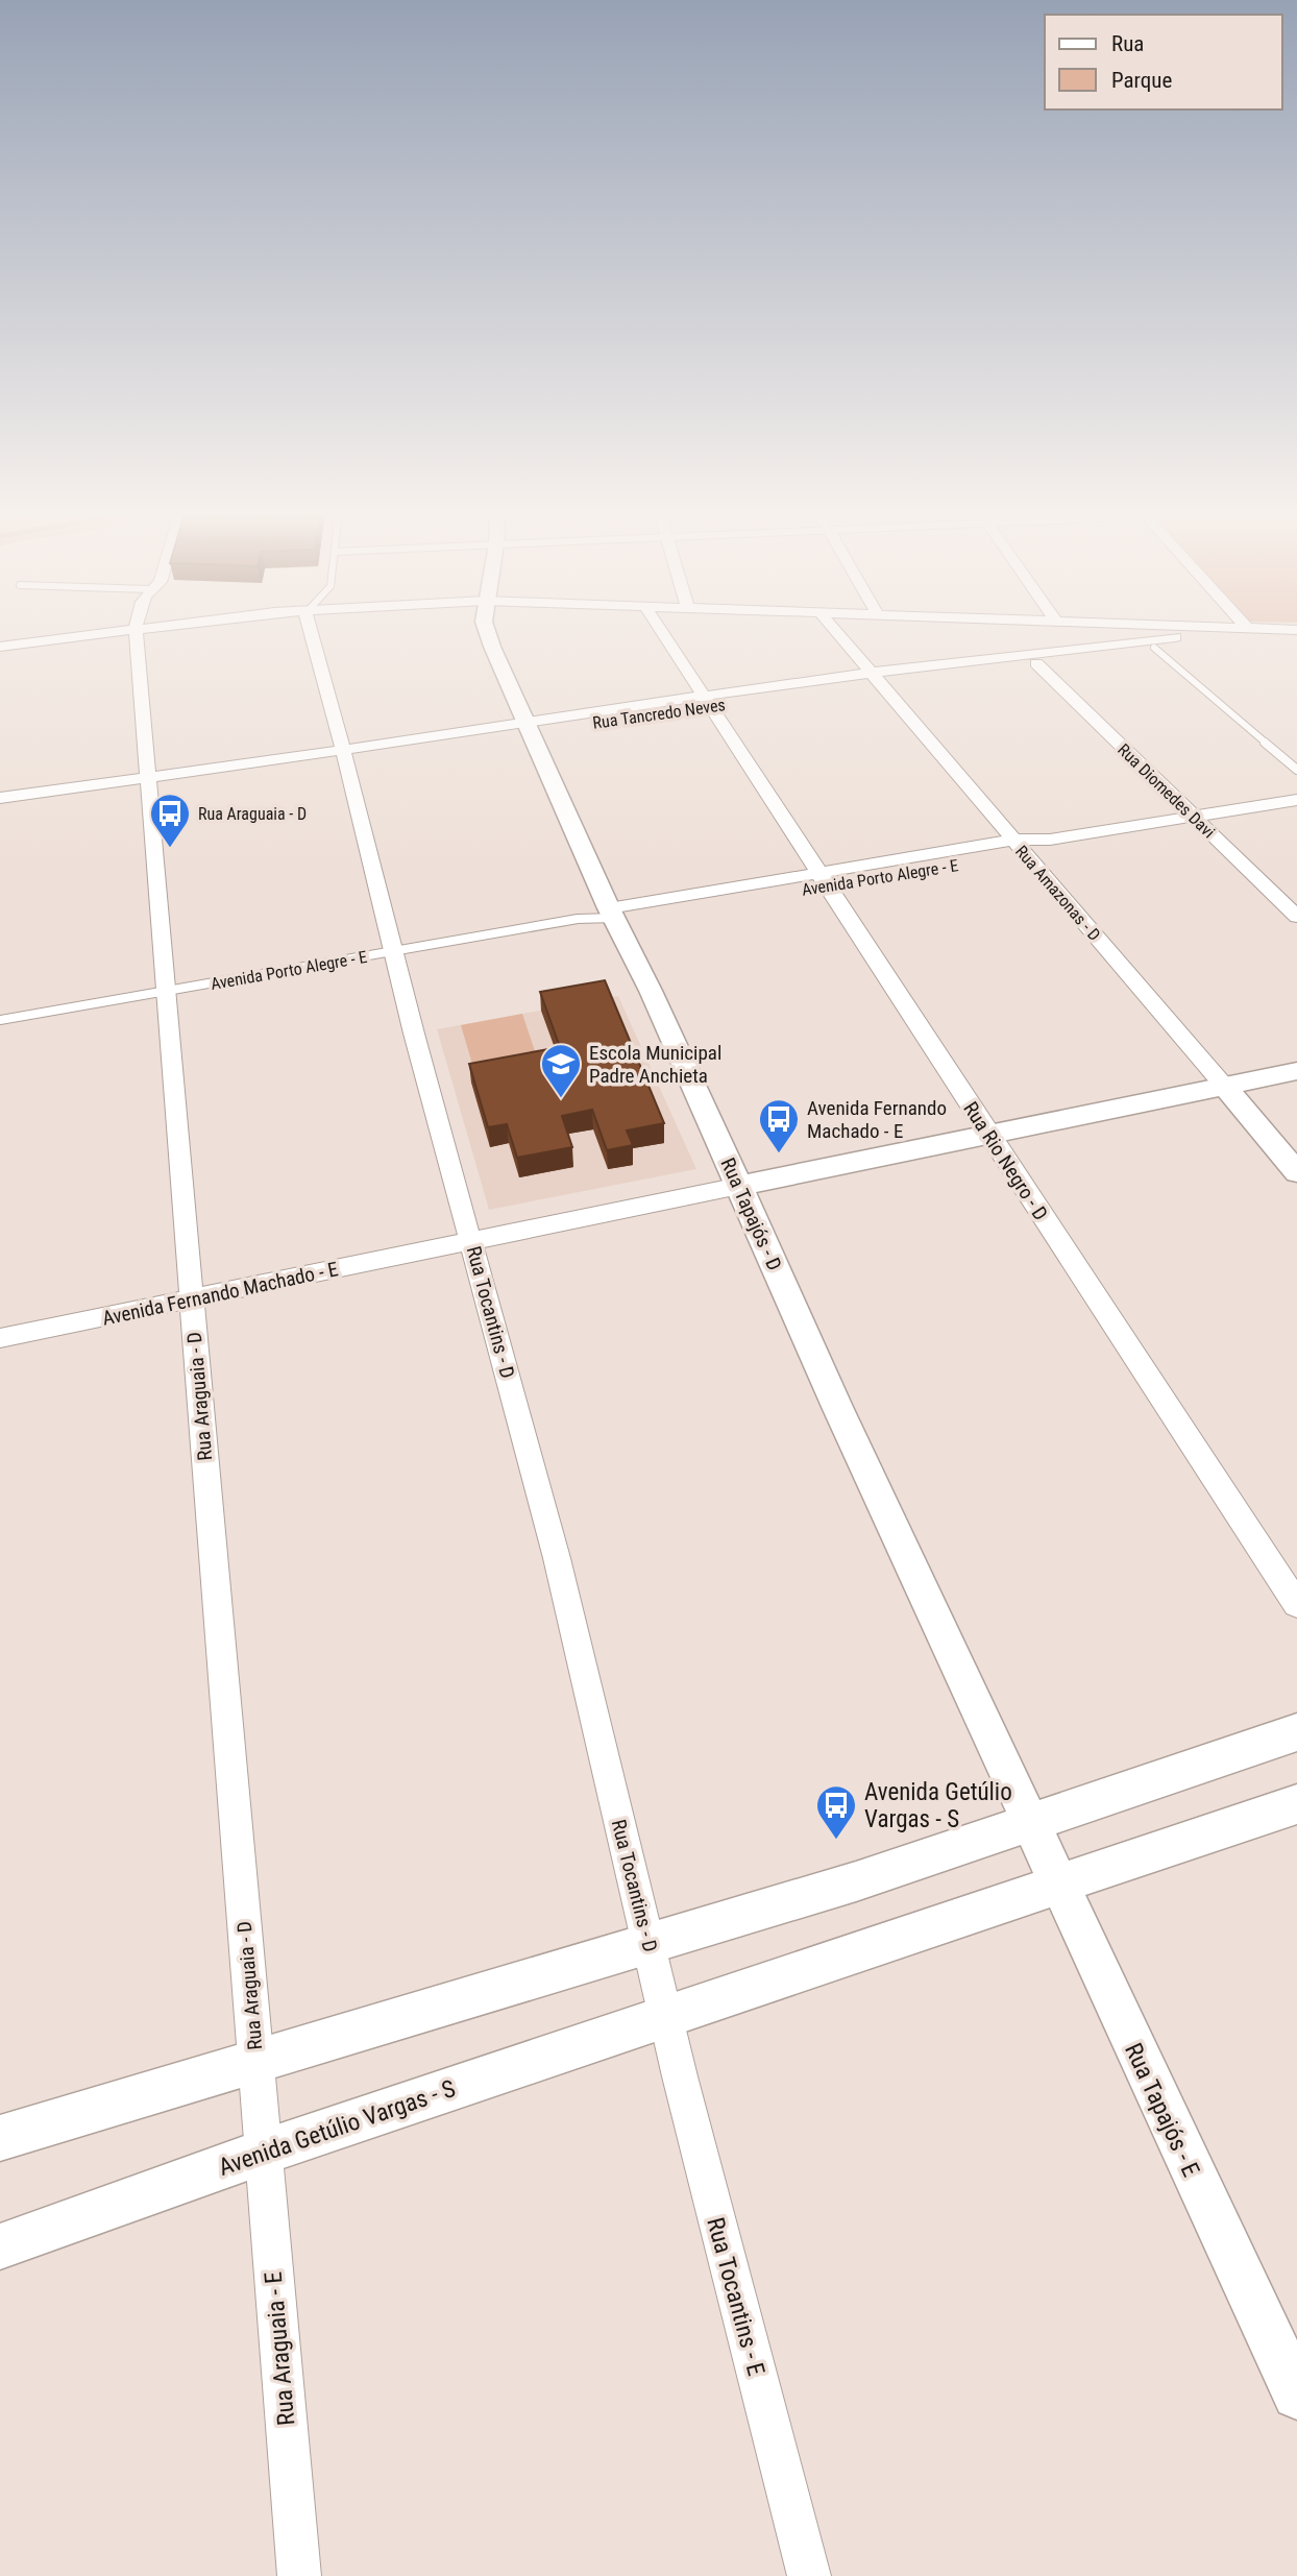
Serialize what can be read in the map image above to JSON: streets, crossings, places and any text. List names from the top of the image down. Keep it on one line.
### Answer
{"streets":{"street":["Rua Tancredo Neves","Rua Diomedes Davi","Avenida Porto Alegre - E","Rua Amazonas - D","Rua Rio Negro - D","Rua Tapajós - D","Avenida Fernando Machado - E","Rua Tocantins - D","Rua Araguaia - D","Rua Tapajós - E","Avenida Getúlio Vargas - S","Rua Tocantins - E","Rua Araguaia - E"]},"crossings":[["Rua Tancredo Neves","Rua Diomedes Davi"],["Rua Tancredo Neves","Rua Amazonas - D"],["Rua Tancredo Neves","Rua Rio Negro - D"],["Rua Tancredo Neves","Rua Tapajós - D"],["Rua Tancredo Neves","Rua Tocantins - D"],["Rua Tancredo Neves","Rua Araguaia - D"],["Rua Diomedes Davi","Avenida Porto Alegre - E"],["Avenida Porto Alegre - E","Rua Amazonas - D"],["Avenida Porto Alegre - E","Rua Rio Negro - D"],["Avenida Porto Alegre - E","Rua Tapajós - D"],["Avenida Porto Alegre - E","Rua Tocantins - D"],["Avenida Porto Alegre - E","Rua Araguaia - D"],["Rua Amazonas - D","Avenida Fernando Machado - E"],["Rua Rio Negro - D","Avenida Fernando Machado - E"],["Rua Tapajós - D","Avenida Fernando Machado - E"],["Rua Tapajós - D","Rua Tapajós - E"],["Avenida Fernando Machado - E","Rua Tocantins - D"],["Avenida Fernando Machado - E","Rua Araguaia - D"],["Rua Tocantins - D","Avenida Getúlio Vargas - S"],["Rua Tocantins - D","Rua Tocantins - E"],["Rua Araguaia - D","Avenida Getúlio Vargas - S"],["Rua Araguaia - D","Rua Araguaia - E"],["Rua Tapajós - E","Avenida Getúlio Vargas - S"],["Avenida Getúlio Vargas - S","Rua Tocantins - E"],["Avenida Getúlio Vargas - S","Rua Araguaia - E"]],"places":{"bus stop":["Rua Araguaia - D","Avenida Fernando Machado - E","Avenida Getúlio Vargas - S"],"school or university":["Escola Municipal Padre Anchieta"]},"legend":["Rua","Parque"]}
